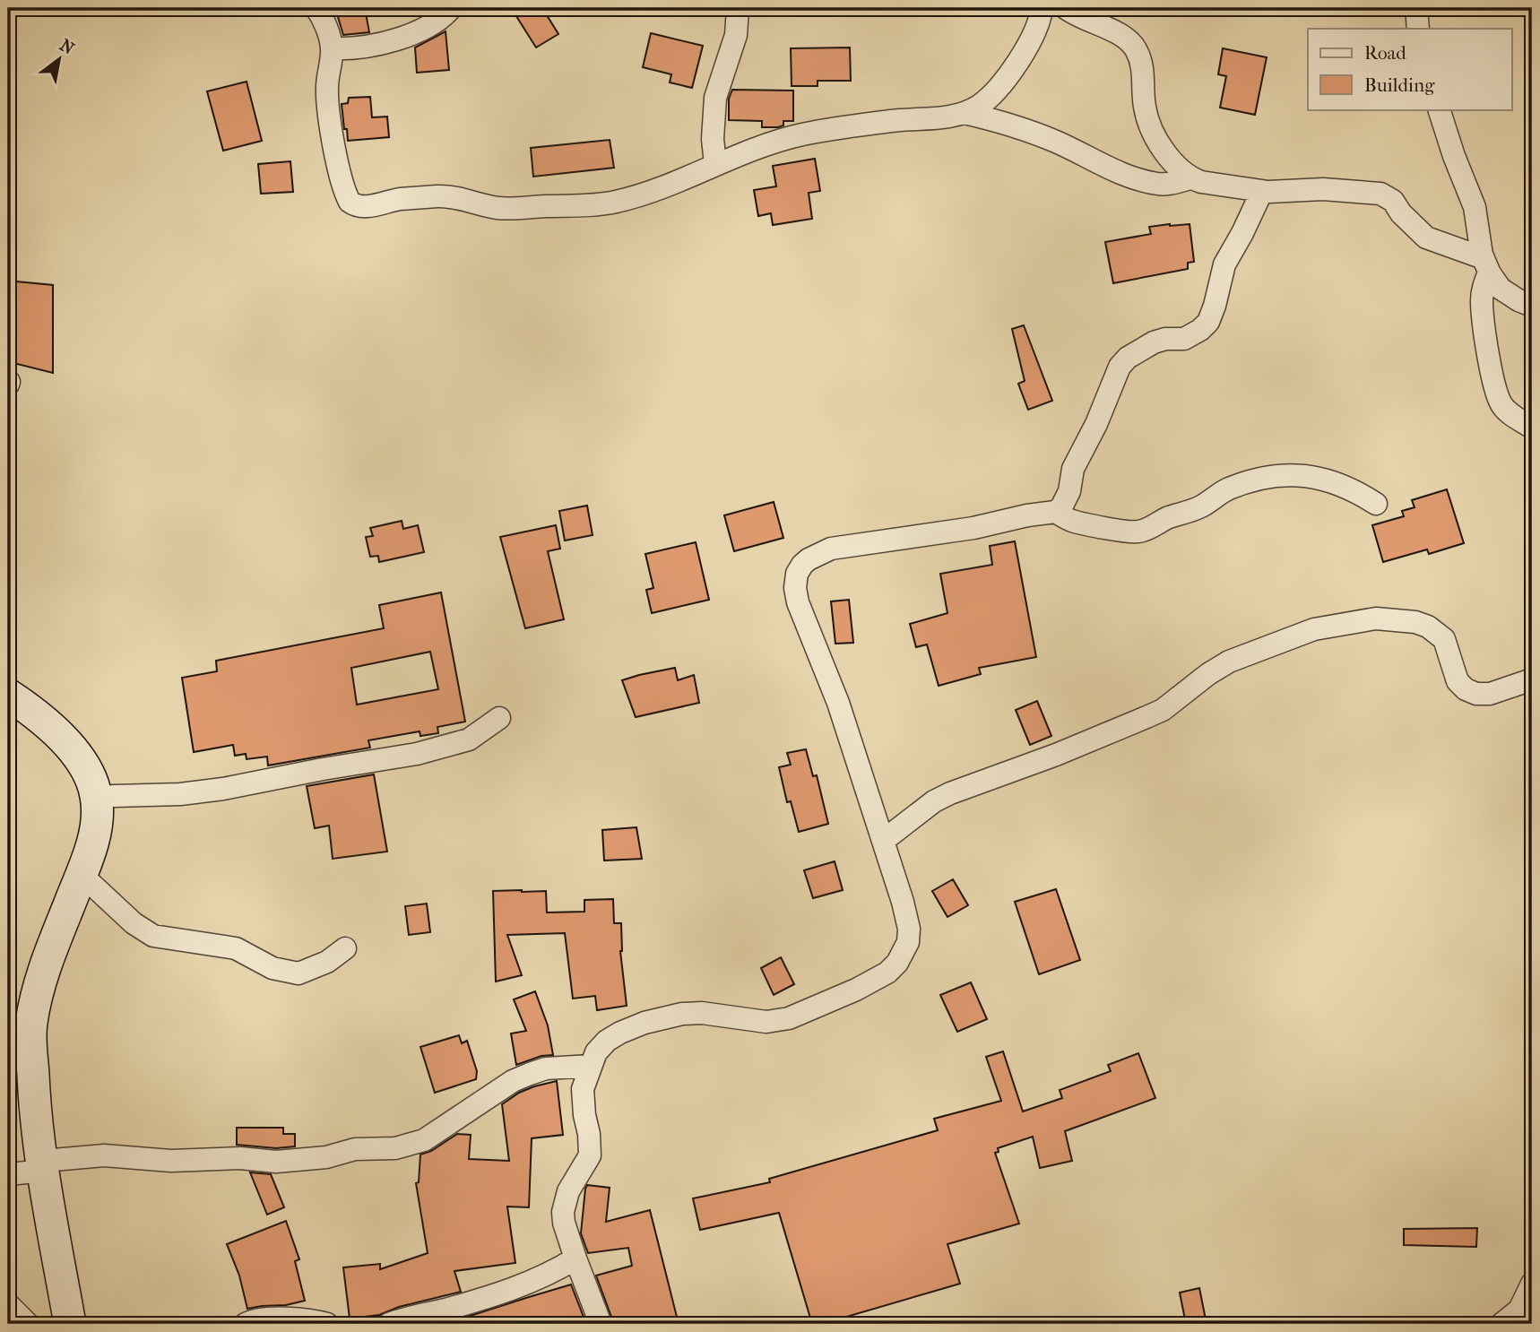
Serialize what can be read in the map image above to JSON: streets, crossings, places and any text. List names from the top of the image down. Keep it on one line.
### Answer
{"legend":["Road","Building"],"north":"top right"}
